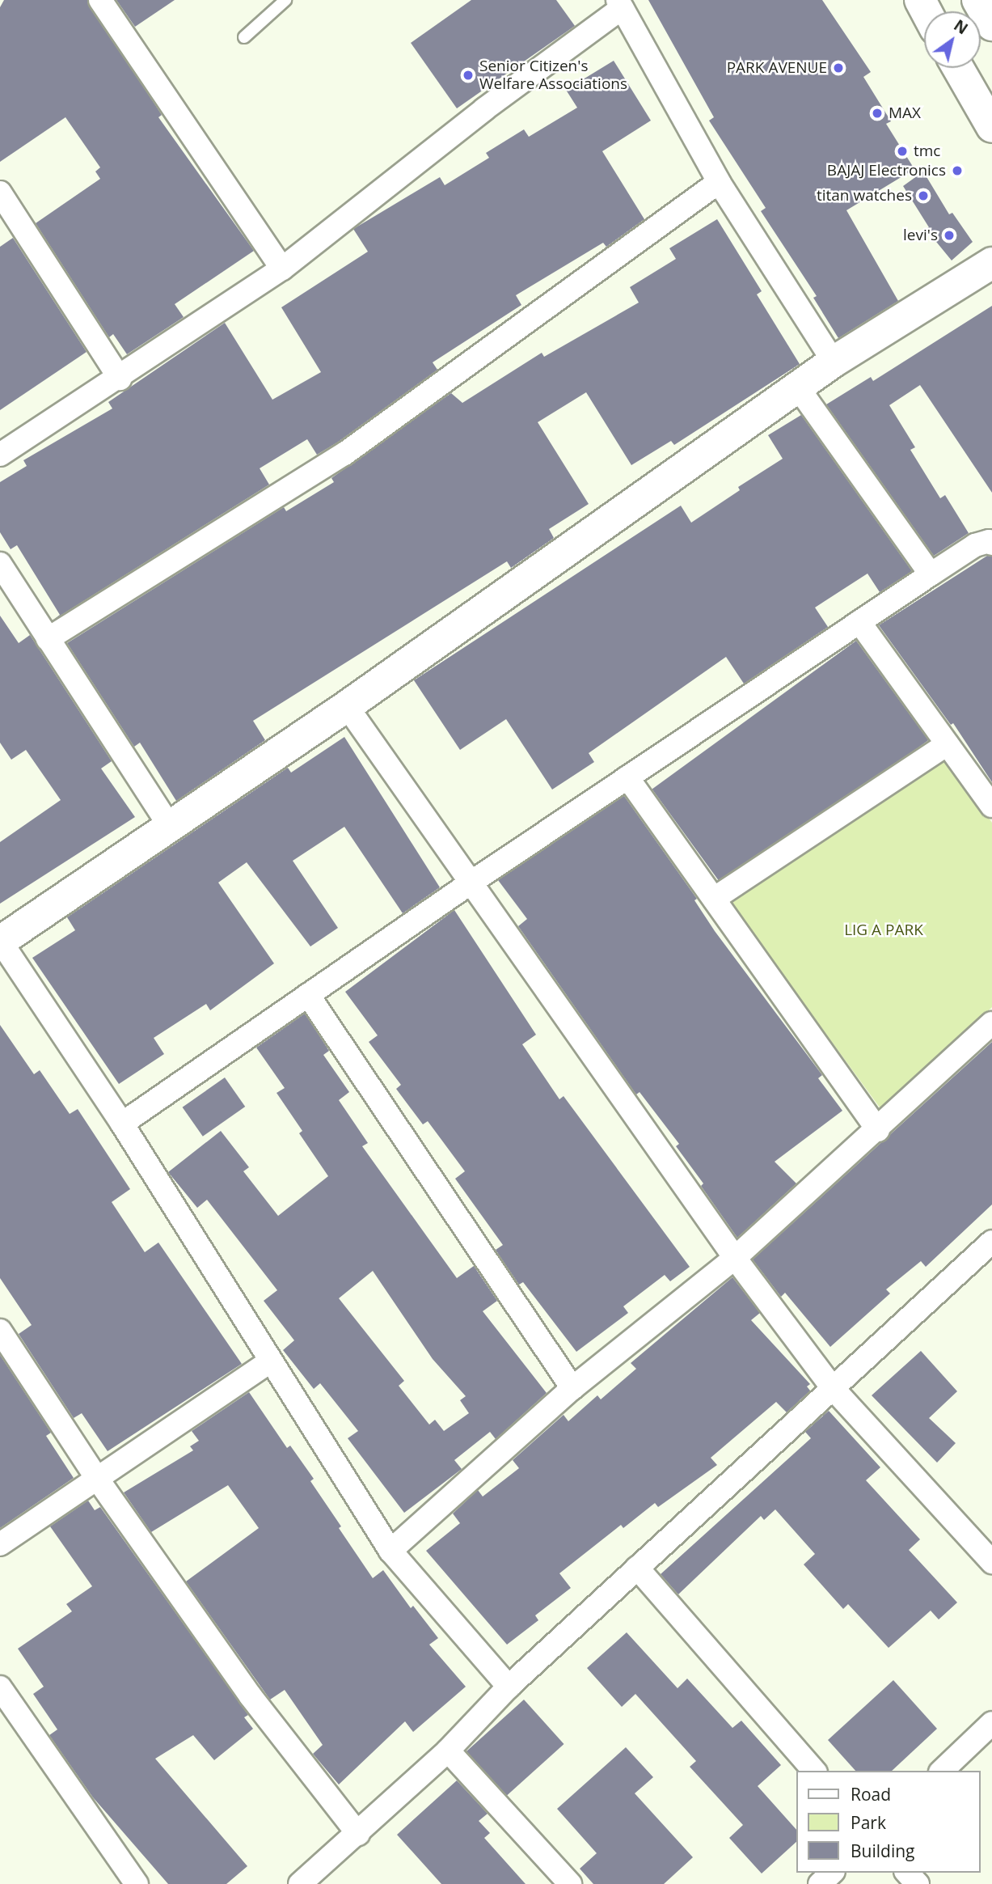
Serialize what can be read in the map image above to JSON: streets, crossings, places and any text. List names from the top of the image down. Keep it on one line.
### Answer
{"parks":["LIG A PARK"],"places":["PARK AVENUE","Senior Citizen's Welfare Associations","MAX","tmc","BAJAJ Electronics","titan watches","levi's"],"legend":["Road","Park","Building"],"north":"top right"}
